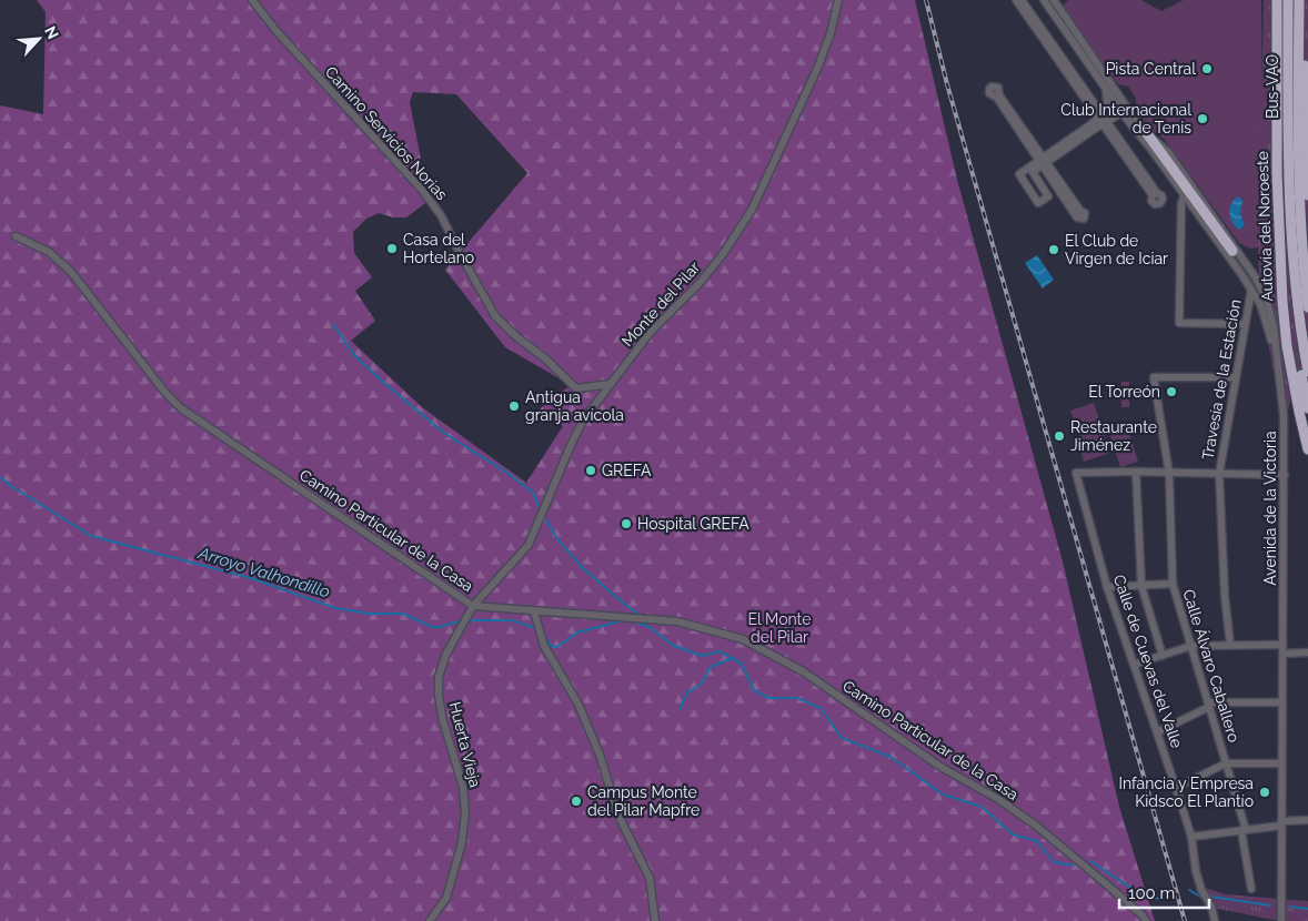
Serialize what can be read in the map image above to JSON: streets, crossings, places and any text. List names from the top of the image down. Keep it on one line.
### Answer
{"streets":{"highway":["Bus-VAO","Autovía del Noroeste"],"street":["Camino Servicios Norias","Monte del Pilar","Travesía de la Estación","Avenida de la Victoria","Camino Particular de la Casa","Calle de Cuevas del Valle","Calle Álvaro Caballero","Huerta Vieja"]},"crossings":[["Camino Servicios Norias","Monte del Pilar"],["Monte del Pilar","Camino Particular de la Casa"],["Monte del Pilar","Huerta Vieja"],["Travesía de la Estación","Calle Álvaro Caballero"]],"water":["Arroyo Valhondillo"],"parks":["El Monte del Pilar"],"places":["Pista Central","Club Internacional de Tenis","Casa del Hortelano","El Club de Virgen de Iciar","El Torreón","Antigua granja avícola","Restaurante Jiménez","GREFA","Hospital GREFA","Infancia y Empresa Kidsco El Plantío","Campus Monte del Pilar Mapfre"],"scale_bar":"100 m","north":"top right"}
